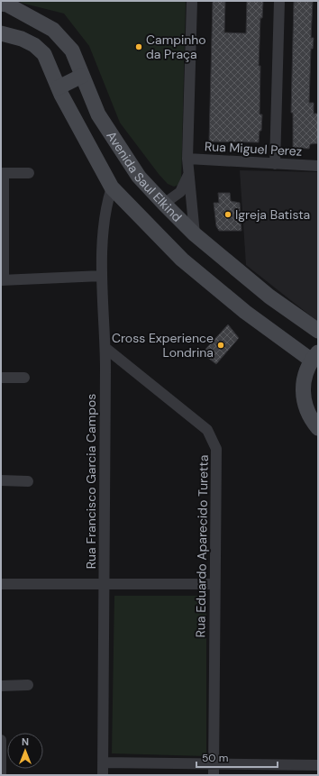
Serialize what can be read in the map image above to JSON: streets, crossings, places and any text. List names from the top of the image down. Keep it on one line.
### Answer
{"streets":{"main road":["Avenida Saul Elkind"],"street":["Rua Miguel Perez","Rua Francisco Garcia Campos","Rua Eduardo Aparecido Turetta"]},"crossings":[["Avenida Saul Elkind","Rua Francisco Garcia Campos"],["Rua Francisco Garcia Campos","Rua Eduardo Aparecido Turetta"]],"places":["Campinho da Praça","Igreja Batista","Cross Experience Londrina"],"scale_bar":"50 m","north":"top"}
